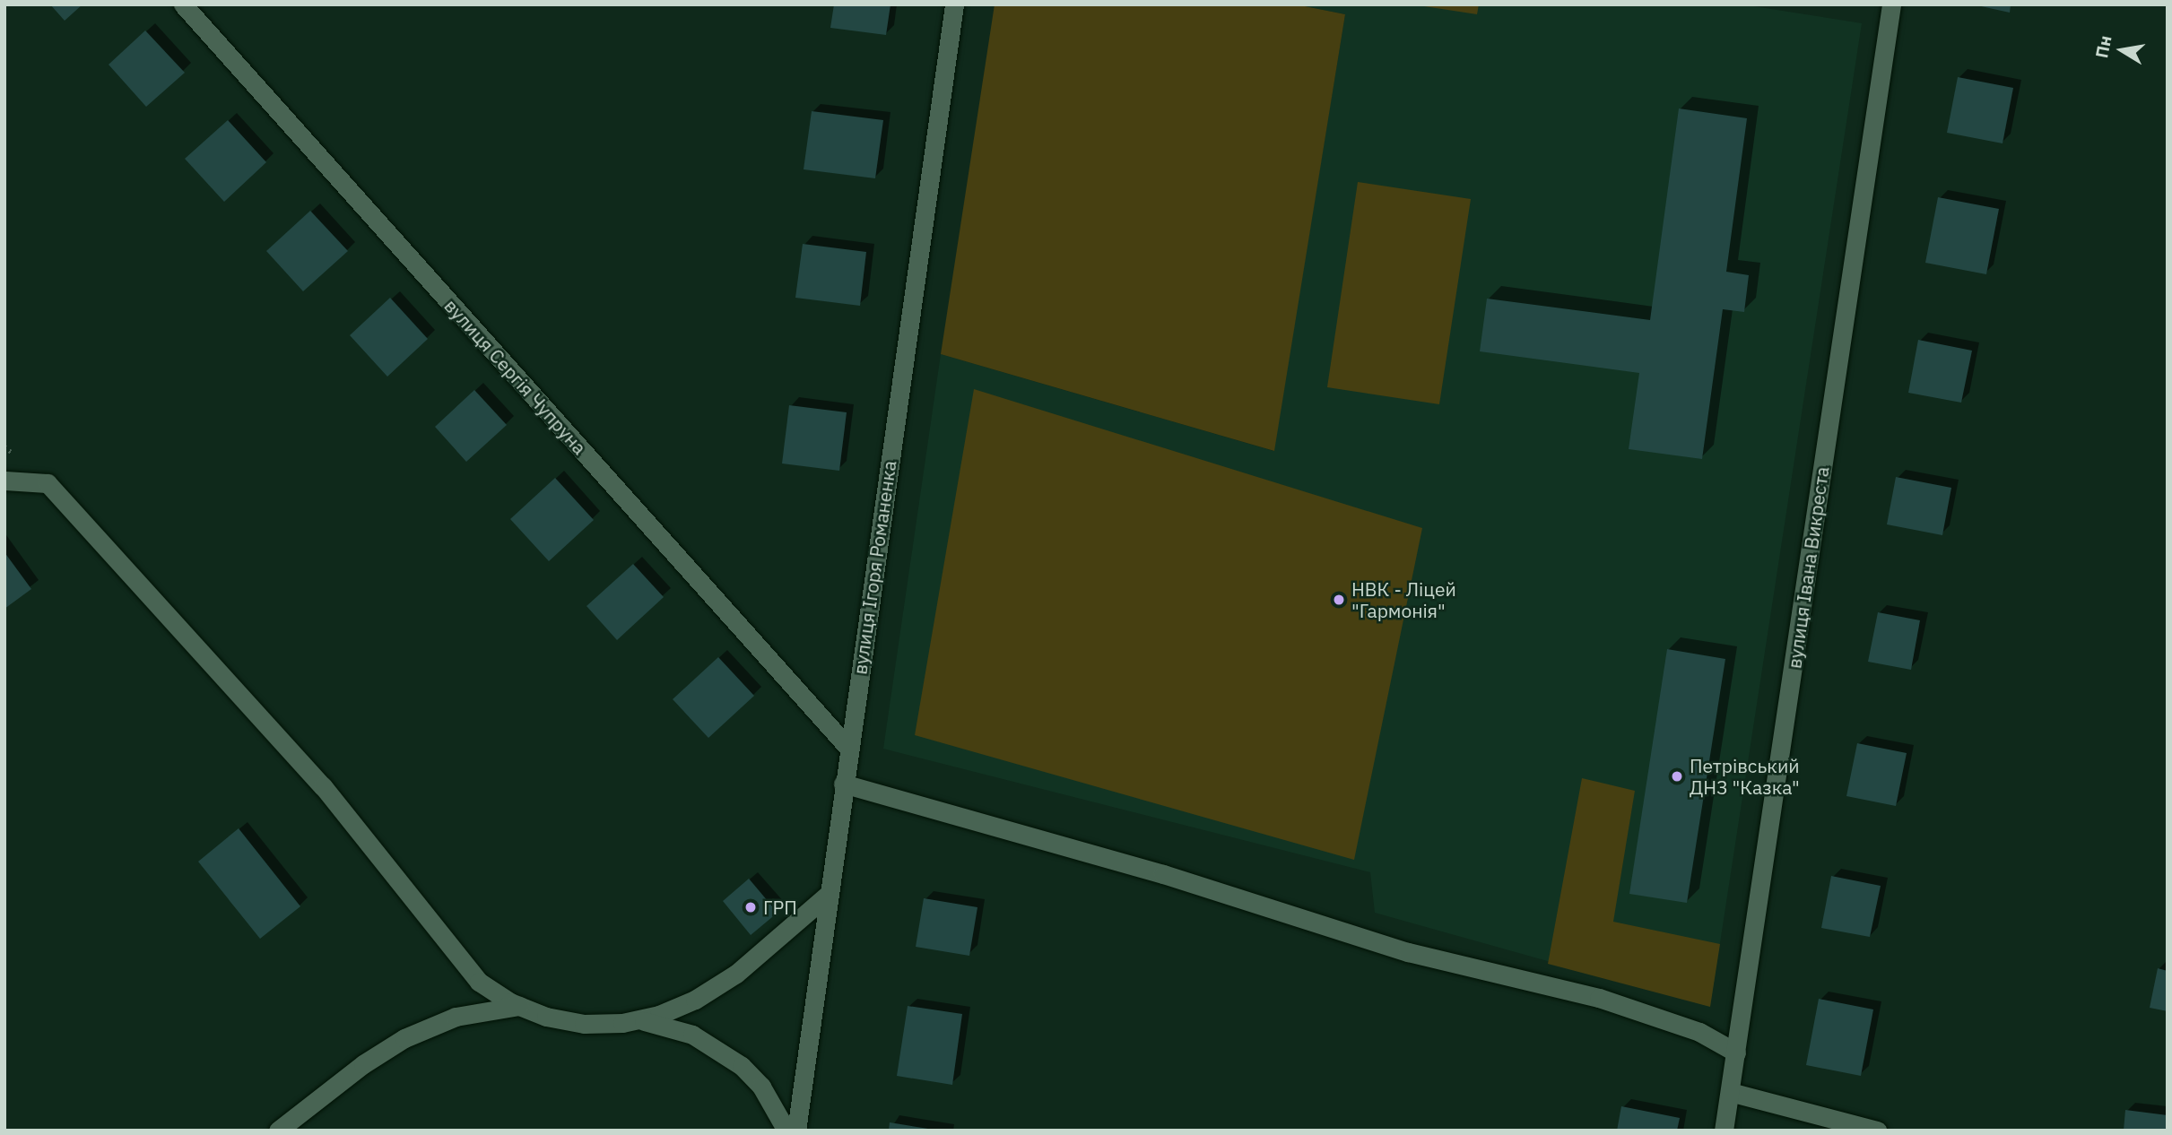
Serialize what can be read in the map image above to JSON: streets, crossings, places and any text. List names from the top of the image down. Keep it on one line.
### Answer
{"streets":{"street":["вулиця Сергія Чупруна","вулиця Ігоря Романенка","вулиця Івана Викреста"]},"crossings":[["вулиця Сергія Чупруна","вулиця Ігоря Романенка"]],"places":["НВК - Ліцей \"Гармонія\"","Петрівський ДНЗ \"Казка\"","ГРП"],"north":"left"}
